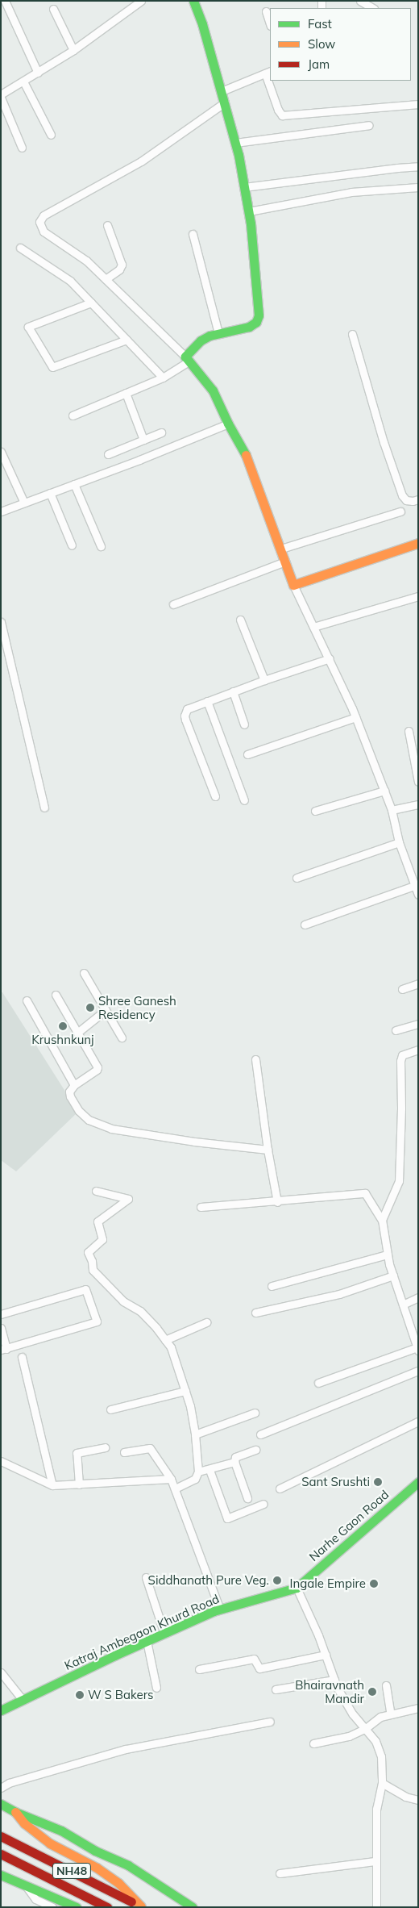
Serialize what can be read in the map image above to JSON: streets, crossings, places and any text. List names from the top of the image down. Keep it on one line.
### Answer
{"streets":{"main road":["Narhe Gaon Road","Katraj Ambegaon Khurd Road","NH48"]},"crossings":[["Narhe Gaon Road","Katraj Ambegaon Khurd Road"]],"places":["Shree Ganesh Residency","Krushnkunj","Sant Srushti","Siddhanath Pure Veg.","Ingale Empire","Bhairavnath Mandir","W S Bakers"],"legend":["Fast","Slow","Jam"]}
